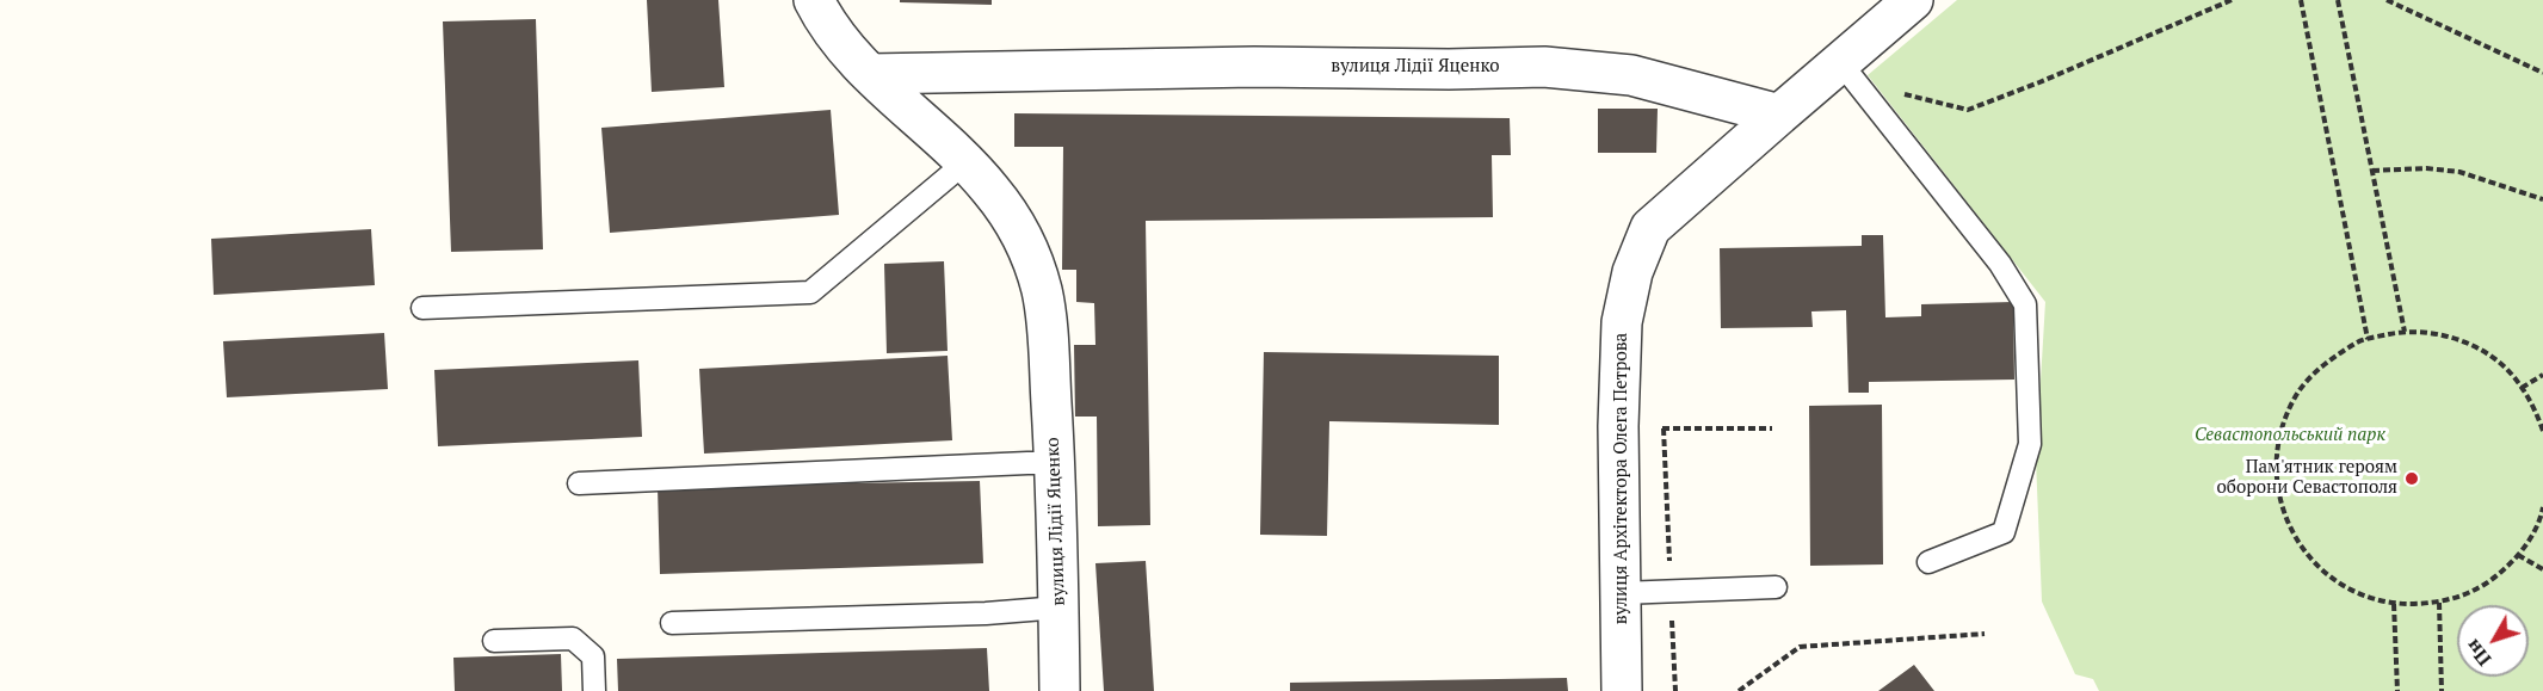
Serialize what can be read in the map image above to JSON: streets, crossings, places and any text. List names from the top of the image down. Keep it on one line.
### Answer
{"streets":{"street":["вулиця Лідії Яценко","вулиця Архітектора Олега Петрова"]},"crossings":[["вулиця Лідії Яценко","вулиця Архітектора Олега Петрова"]],"parks":["Севастопольський парк"],"places":["Пам'ятник героям оборони Севастополя"],"north":"bottom left"}
